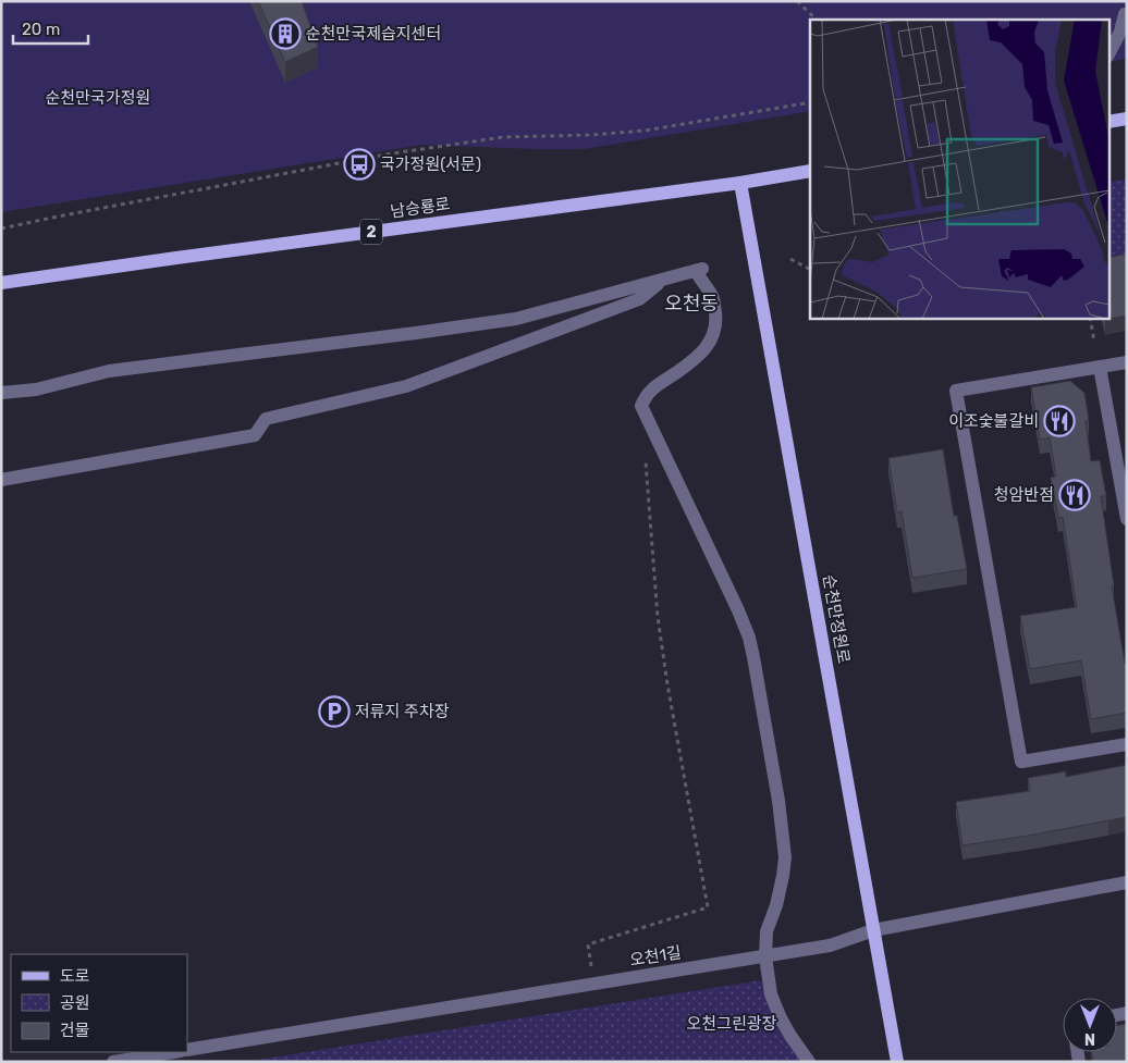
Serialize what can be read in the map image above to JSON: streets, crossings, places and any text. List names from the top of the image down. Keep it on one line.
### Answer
{"streets":{"main road":["남승룡로","2","순천만정원로"],"street":["오천1길"]},"crossings":[["남승룡로","순천만정원로"],["순천만정원로","오천1길"]],"districts":["오천동"],"parks":["순천만국가정원","오천그린광장"],"places":{"building":["순천만국제습지센터"],"bus stop":["국가정원(서문)"],"restaurant":["이조숯불갈비","청암반점"],"parking":["저류지 주차장"]},"legend":["도로","공원","건물"],"scale_bar":"20 m","north":"bottom"}
